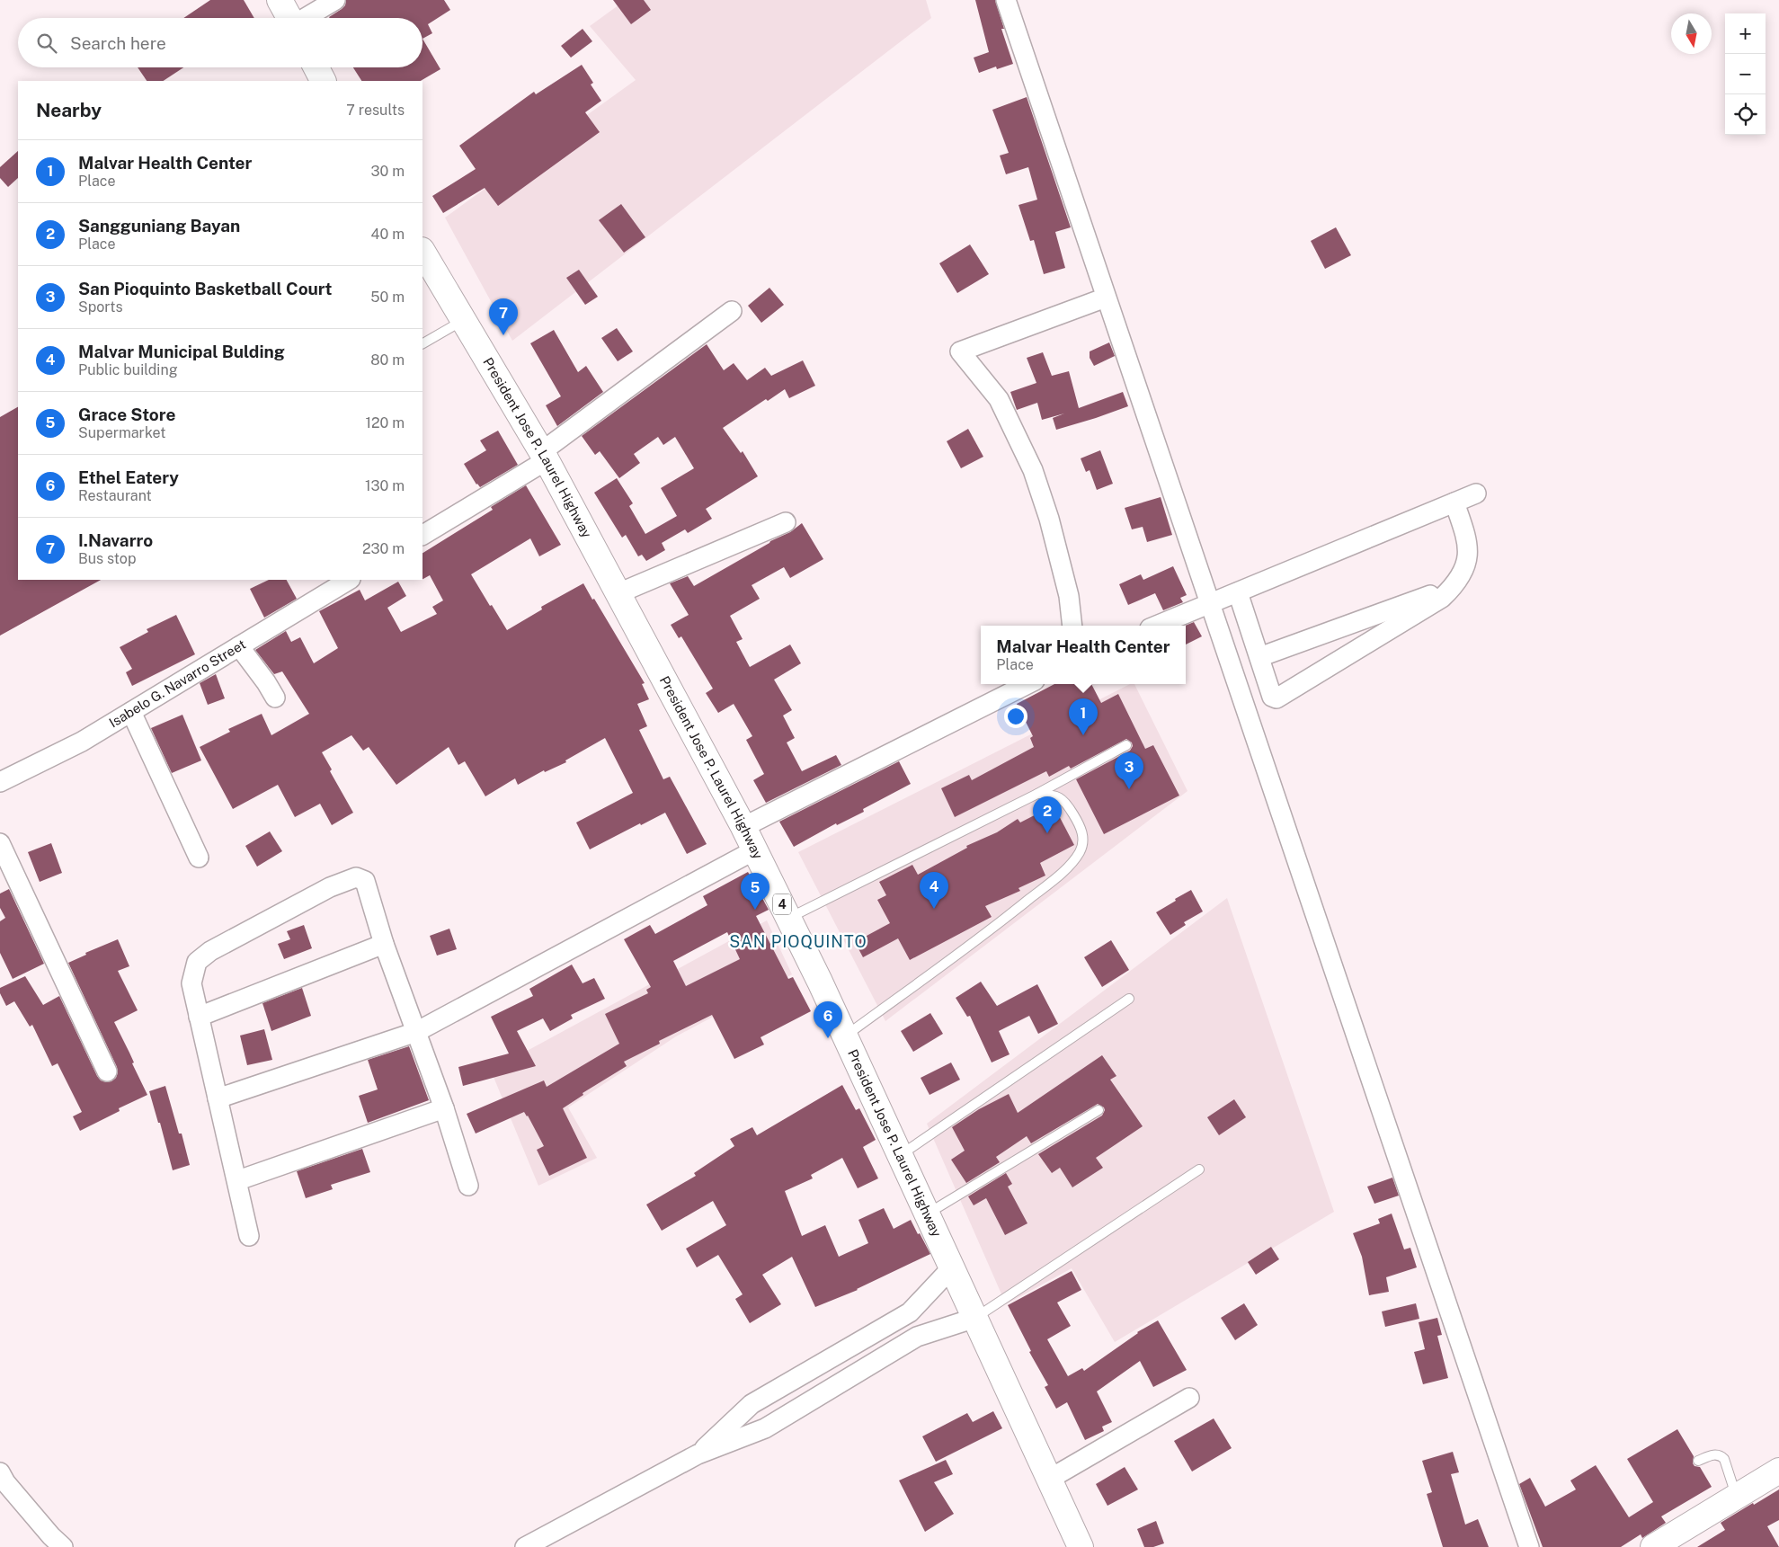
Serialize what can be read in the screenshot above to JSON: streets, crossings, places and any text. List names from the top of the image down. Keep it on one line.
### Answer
{"streets":{"main road":["President Jose P. Laurel Highway","4"],"street":["Isabelo G. Navarro Street"]},"districts":["SAN PIOQUINTO"],"north":"bottom","page":{"map_buttons":["+","−"],"search":"Search here","heading":["Nearby","7 results"],"list":[{"mark":"1","name":"Malvar Health Center","note":"Place","value":"30 m"},{"mark":"2","name":"Sangguniang Bayan","note":"Place","value":"40 m"},{"mark":"3","name":"San Pioquinto Basketball Court","note":"Sports","value":"50 m"},{"mark":"4","name":"Malvar Municipal Bulding","note":"Public building","value":"80 m"},{"mark":"5","name":"Grace Store","note":"Supermarket","value":"120 m"},{"mark":"6","name":"Ethel Eatery","note":"Restaurant","value":"130 m"},{"mark":"7","name":"I.Navarro","note":"Bus stop","value":"230 m"}],"pins":["7","1","3","2","4","5","6"],"popup":["Malvar Health Center","Place"]}}
